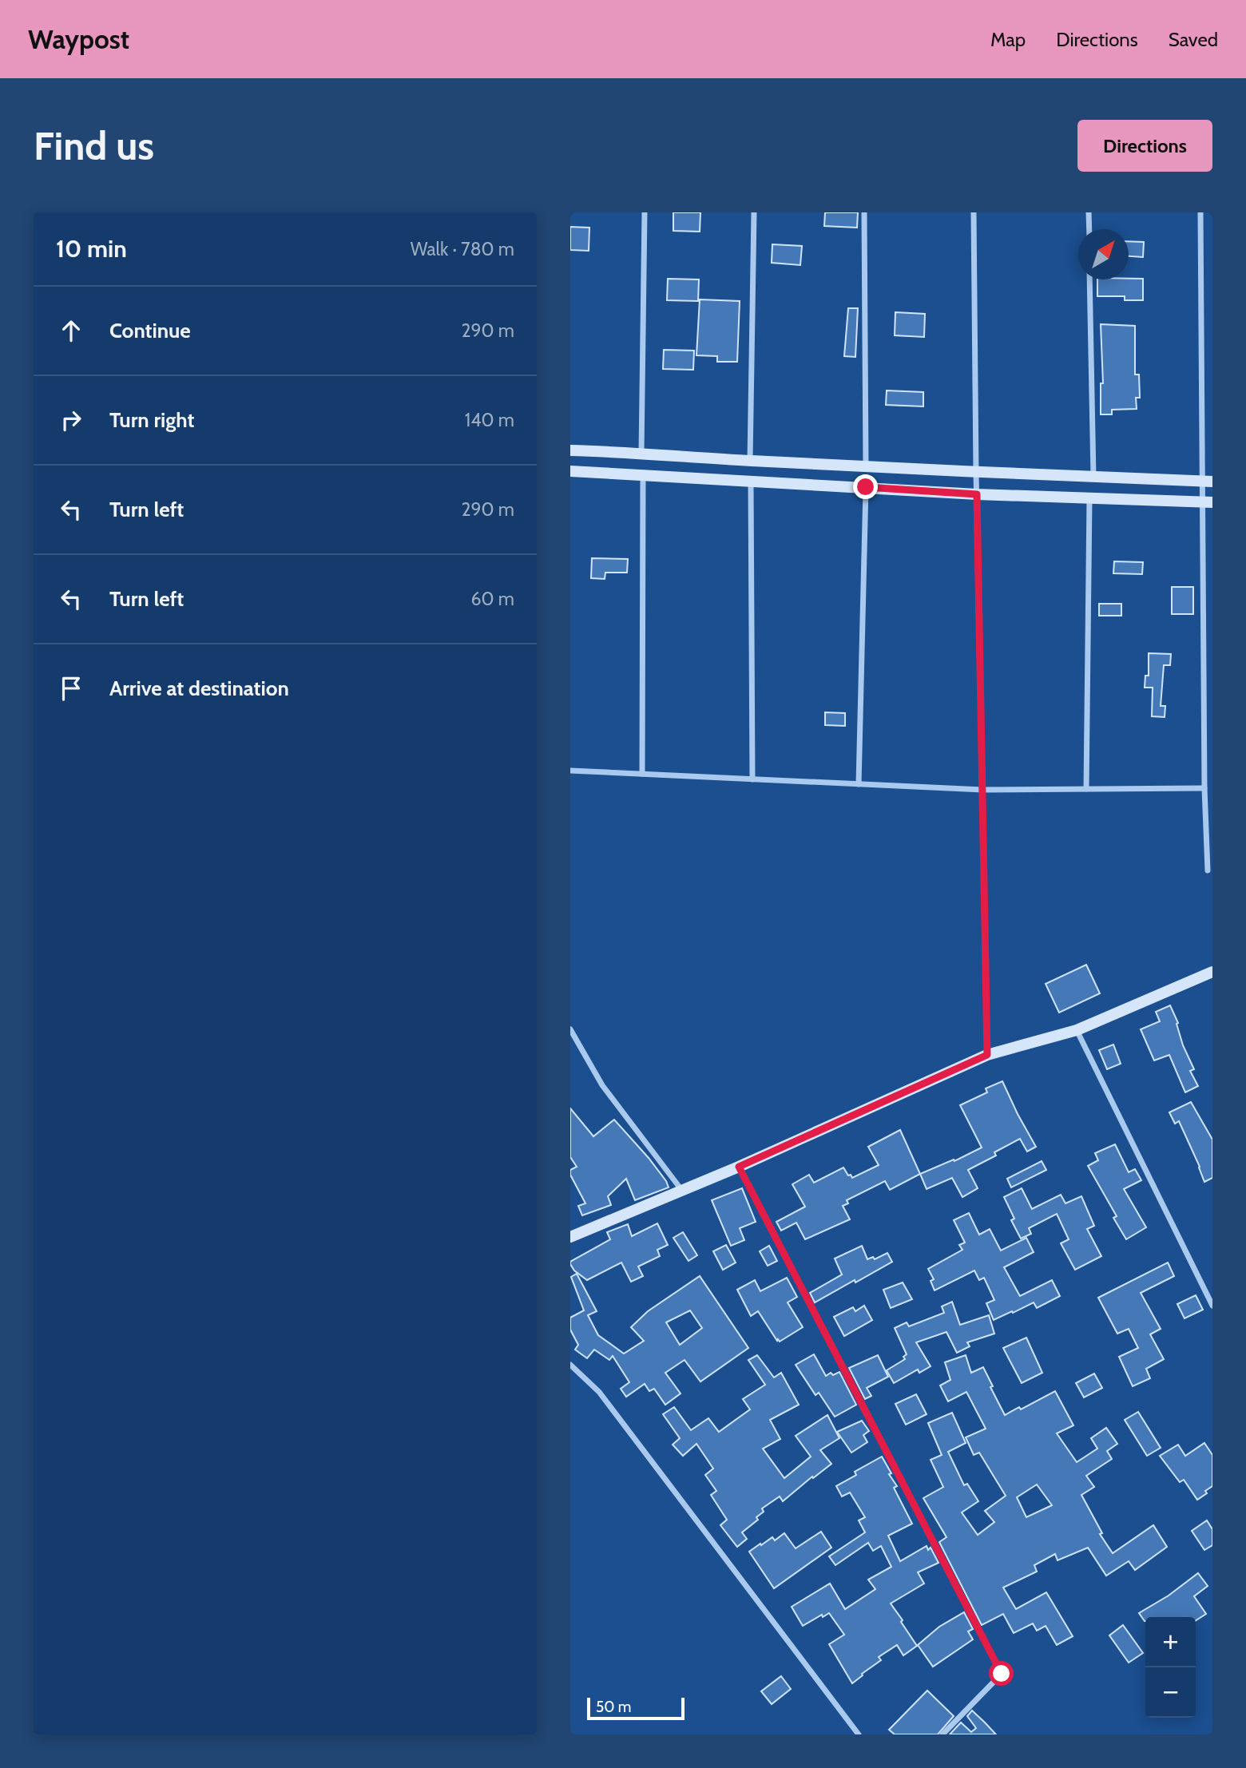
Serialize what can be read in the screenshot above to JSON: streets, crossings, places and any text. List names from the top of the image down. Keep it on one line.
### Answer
{"scale_bar":"50 m","north":"top right","page":{"header":"Waypost","nav":["Map","Directions","Saved"],"buttons":"Directions","title":"Find us","heading":["10 min","Walk · 780 m"],"list":[["Continue","290 m"],["Turn right","140 m"],["Turn left","290 m"],["Turn left","60 m"],"Arrive at destination"],"map_buttons":["+","−"],"scale":"50 m"}}
